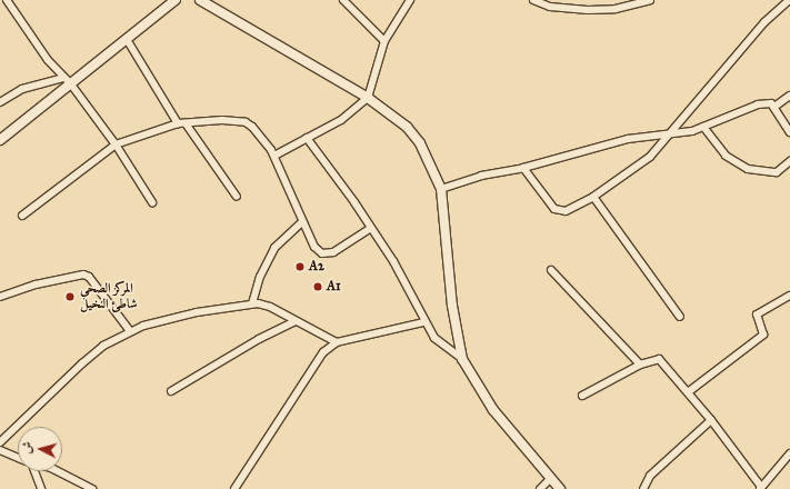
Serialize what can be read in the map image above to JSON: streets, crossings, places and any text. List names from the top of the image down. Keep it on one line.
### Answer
{"places":["A2","A1","المركز الصحي شاطئ النخيل"],"north":"left"}
